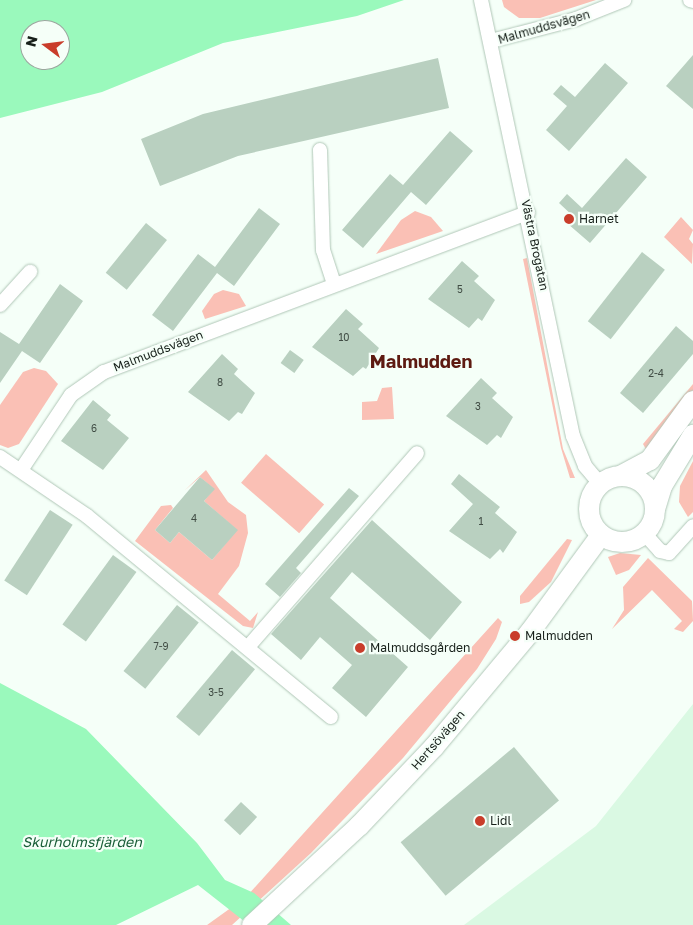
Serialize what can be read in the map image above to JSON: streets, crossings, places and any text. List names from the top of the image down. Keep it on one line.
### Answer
{"streets":{"main road":["Hertsövägen"],"street":["Malmuddsvägen","Västra Brogatan"]},"crossings":[["Malmuddsvägen","Västra Brogatan"],["Västra Brogatan","Hertsövägen"]],"districts":["Malmudden"],"water":["Skurholmsfjärden"],"places":["Harnet","Malmudden","Malmuddsgården","Lidl"],"house_numbers":["5","10","2-4","8","3","6","4","1","7-9","3-5"],"north":"left"}
